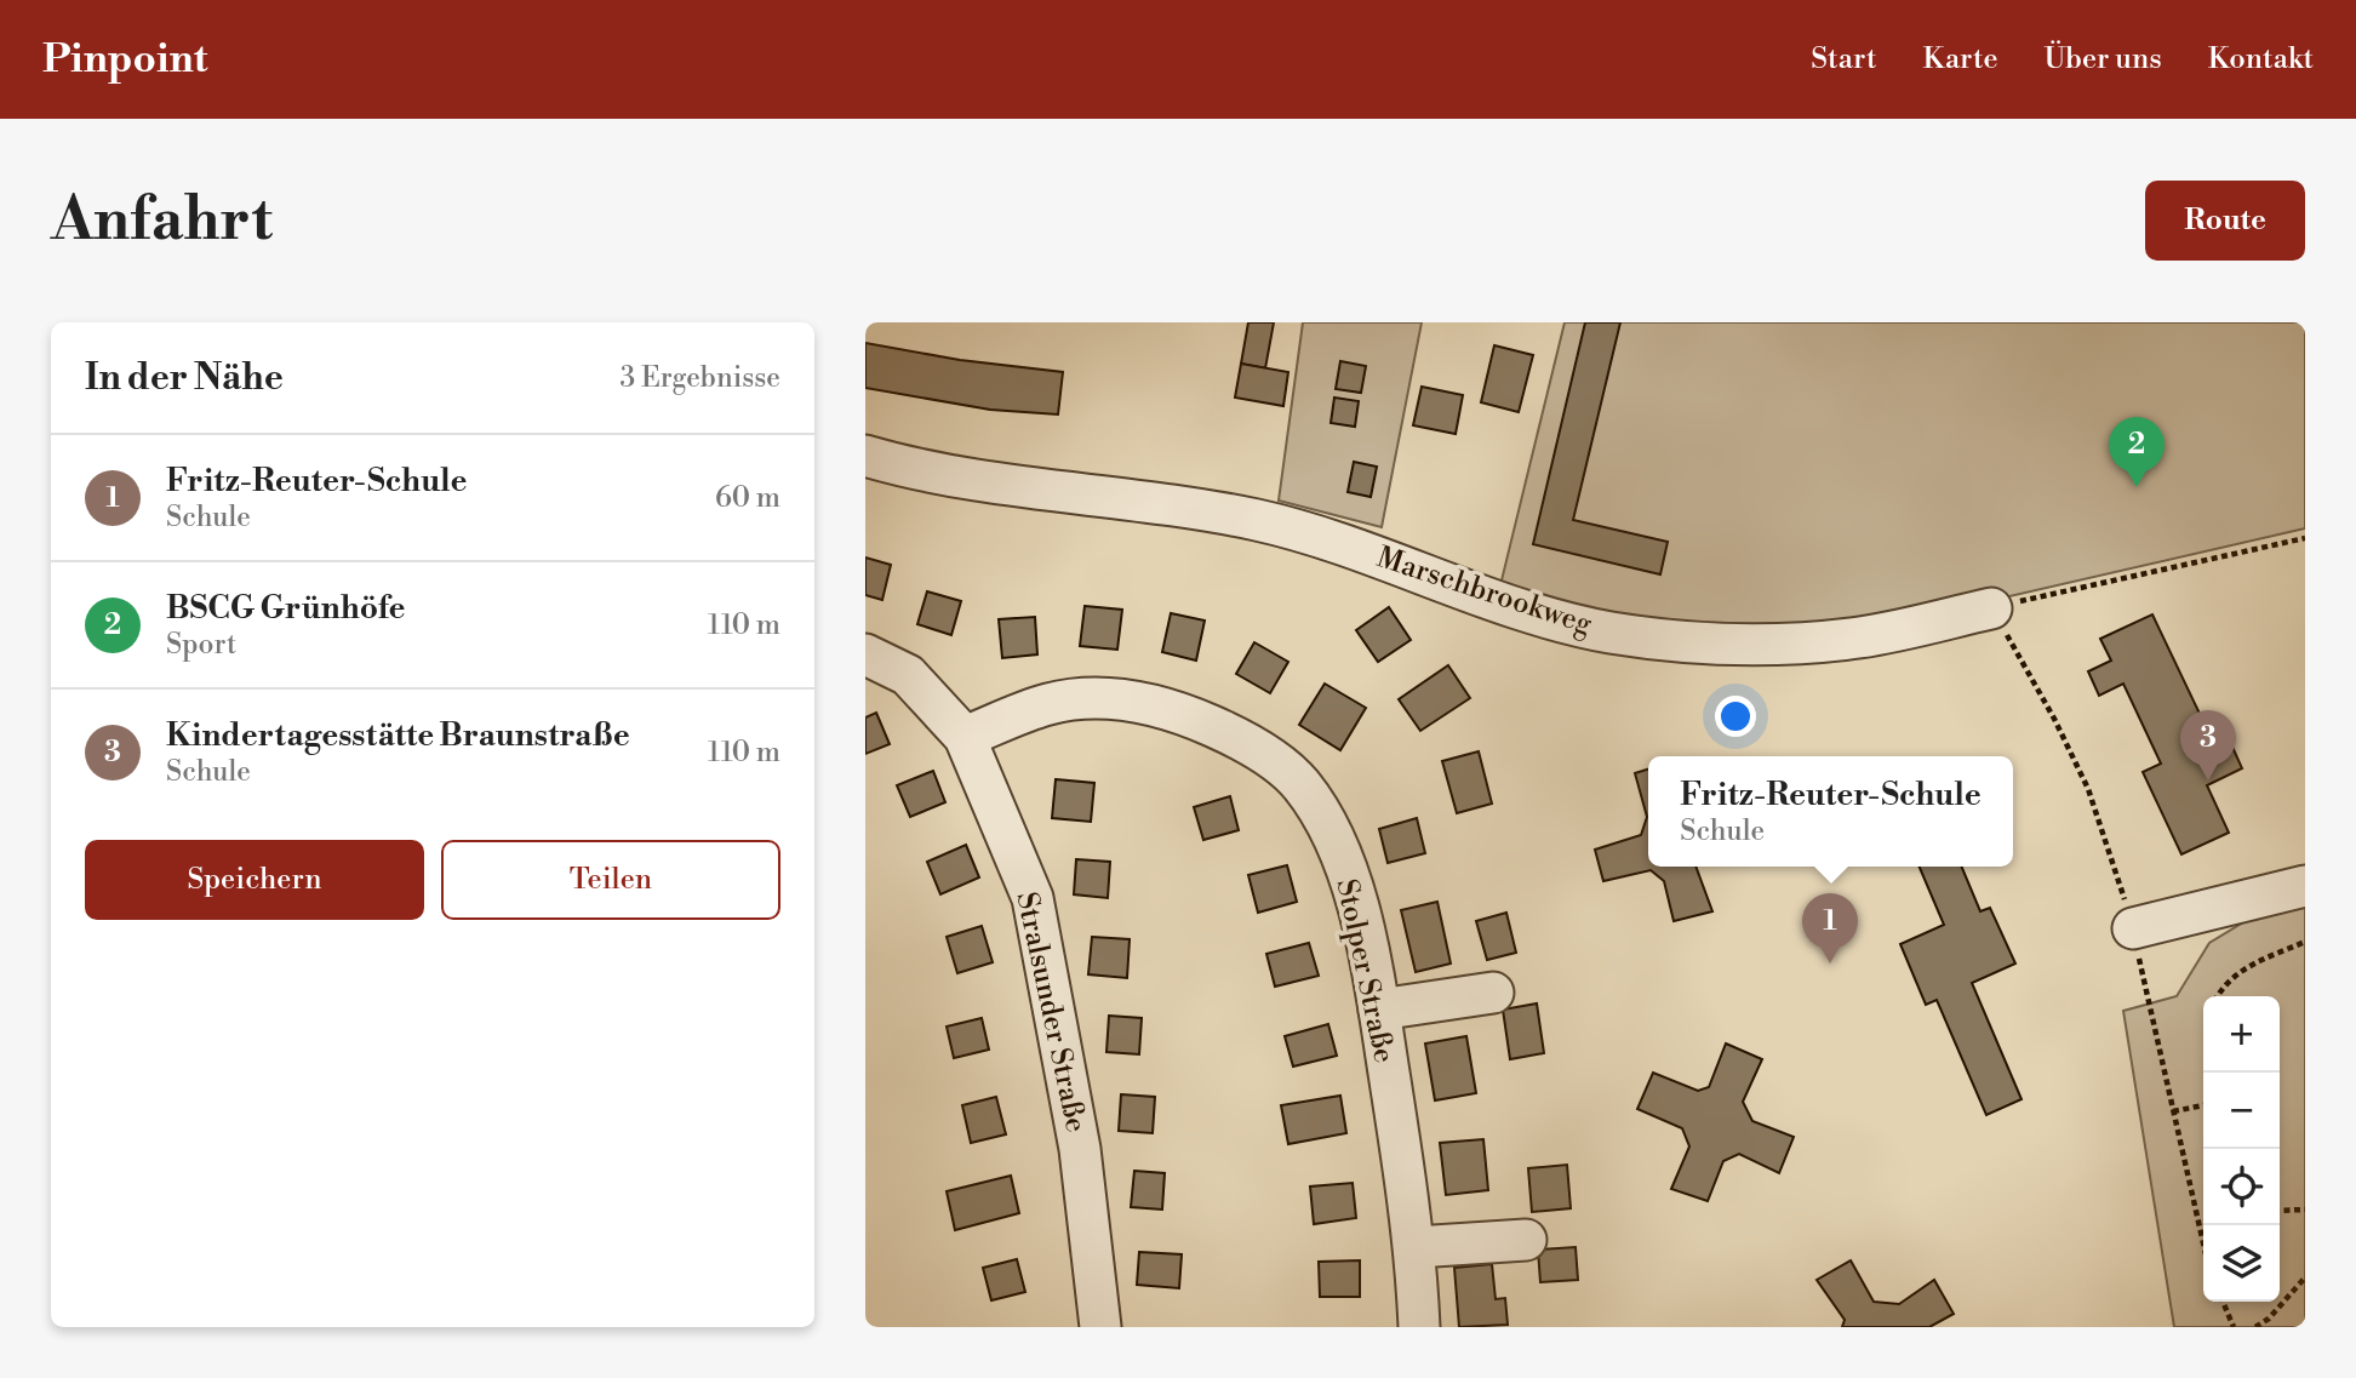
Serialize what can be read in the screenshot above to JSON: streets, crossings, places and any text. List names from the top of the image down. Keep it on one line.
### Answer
{"streets":{"street":["Marschbrookweg","Stolper Straße","Stralsunder Straße"]},"crossings":[["Stolper Straße","Stralsunder Straße"]],"page":{"header":"Pinpoint","nav":["Start","Karte","Über uns","Kontakt"],"buttons":["Route",["Speichern","Teilen"]],"title":"Anfahrt","heading":["In der Nähe","3 Ergebnisse"],"pins":["2","3","1"],"list":[{"mark":"1","name":"Fritz-Reuter-Schule","note":"Schule","value":"60 m"},{"mark":"2","name":"BSCG Grünhöfe","note":"Sport","value":"110 m"},{"mark":"3","name":"Kindertagesstätte Braunstraße","note":"Schule","value":"110 m"}],"popup":["Fritz-Reuter-Schule","Schule"],"map_buttons":["+","−"]}}
